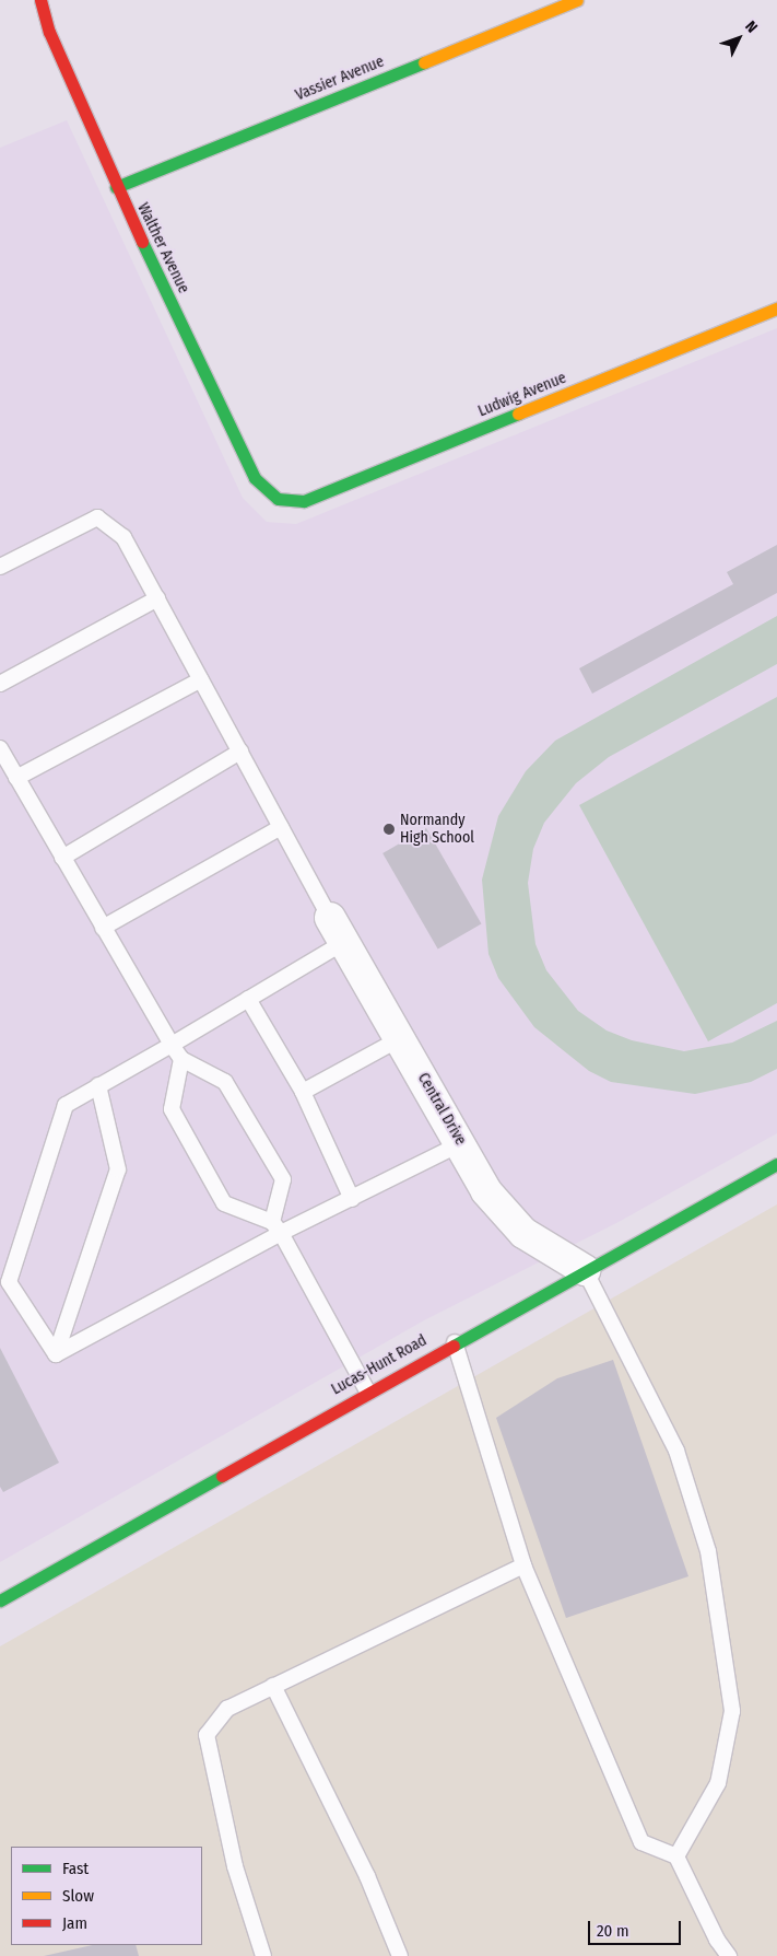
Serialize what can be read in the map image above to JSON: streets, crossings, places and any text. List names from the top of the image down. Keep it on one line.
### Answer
{"streets":{"street":["Vassier Avenue","Walther Avenue","Ludwig Avenue","Central Drive","Lucas-Hunt Road"]},"crossings":[["Vassier Avenue","Walther Avenue"],["Walther Avenue","Ludwig Avenue"],["Central Drive","Lucas-Hunt Road"]],"places":["Normandy High School"],"legend":["Fast","Slow","Jam"],"scale_bar":"20 m","north":"top right"}
